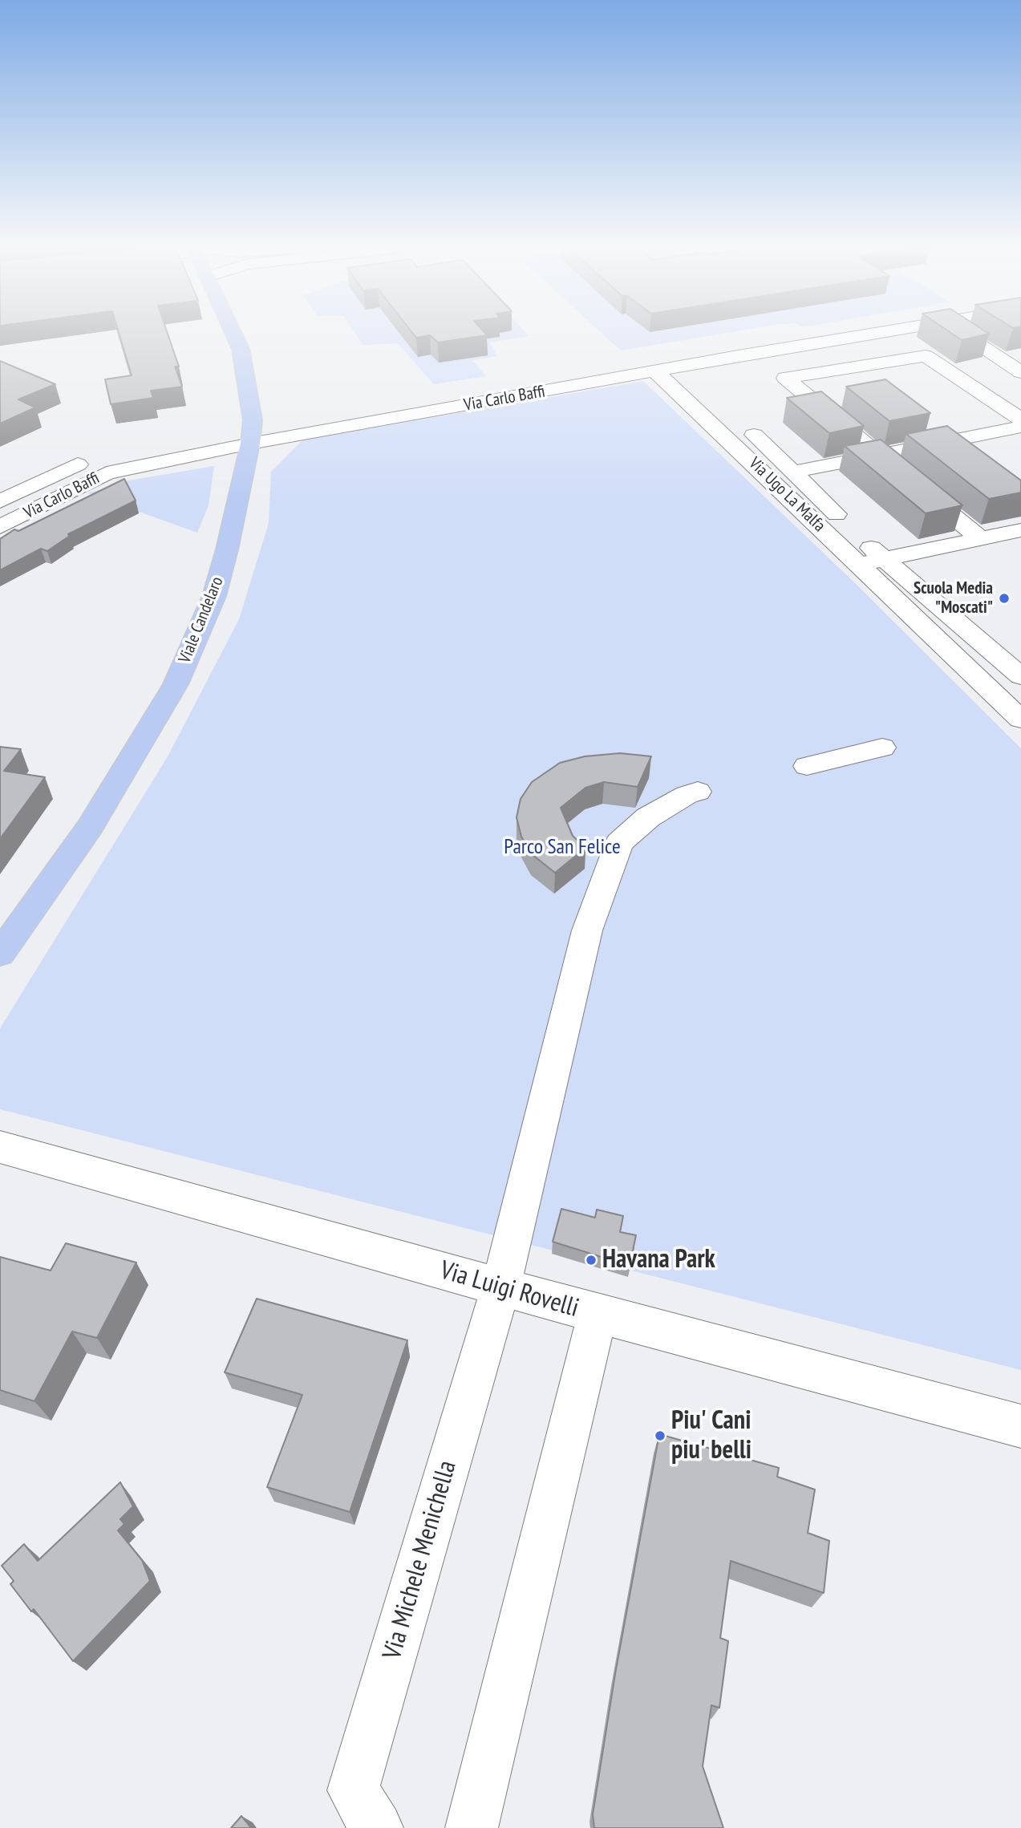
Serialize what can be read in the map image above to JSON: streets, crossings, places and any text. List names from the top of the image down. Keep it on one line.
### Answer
{"streets":{"main road":["Viale Candelaro"],"street":["Via Carlo Baffi","Via Ugo La Malfa","Via Luigi Rovelli","Via Michele Menichella"]},"crossings":[["Via Carlo Baffi","Via Ugo La Malfa"],["Via Carlo Baffi","Viale Candelaro"],["Via Luigi Rovelli","Via Michele Menichella"]],"parks":["Parco San Felice"],"places":["Scuola Media \"Moscati\"","Havana Park","Piu' Cani piu' belli"]}
